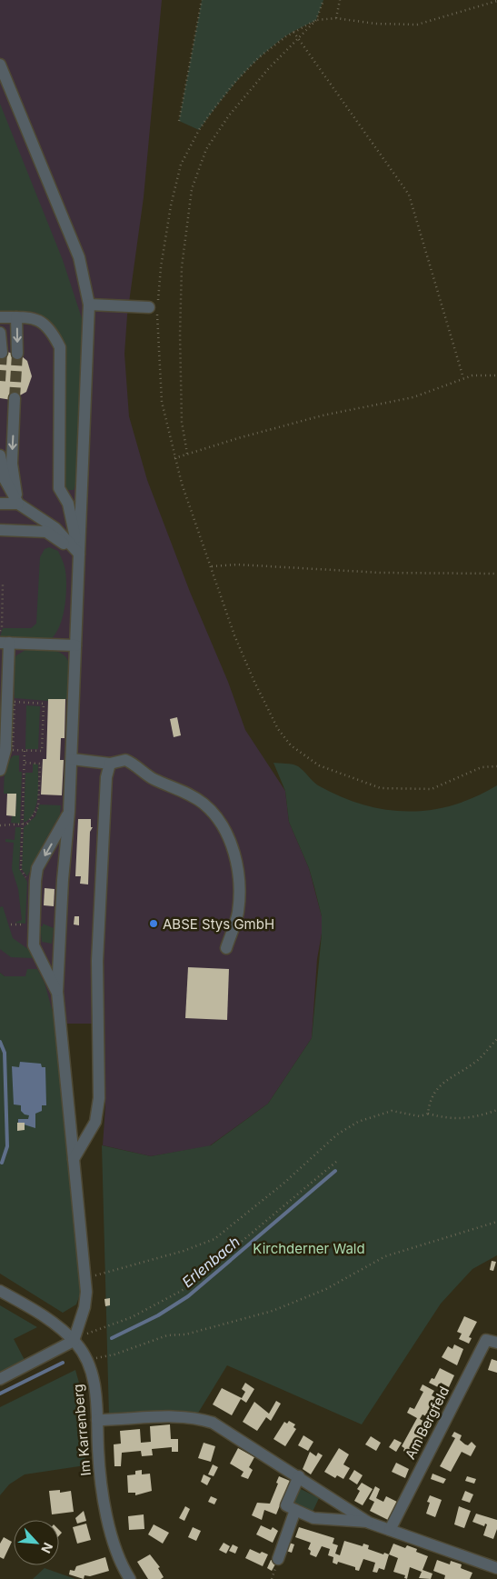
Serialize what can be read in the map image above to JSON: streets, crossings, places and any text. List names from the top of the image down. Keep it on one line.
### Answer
{"streets":{"street":["Am Bergfeld","Im Karrenberg"]},"water":["Erlenbach"],"parks":["Kirchderner Wald"],"places":["ABSE Stys GmbH"],"north":"bottom right"}
